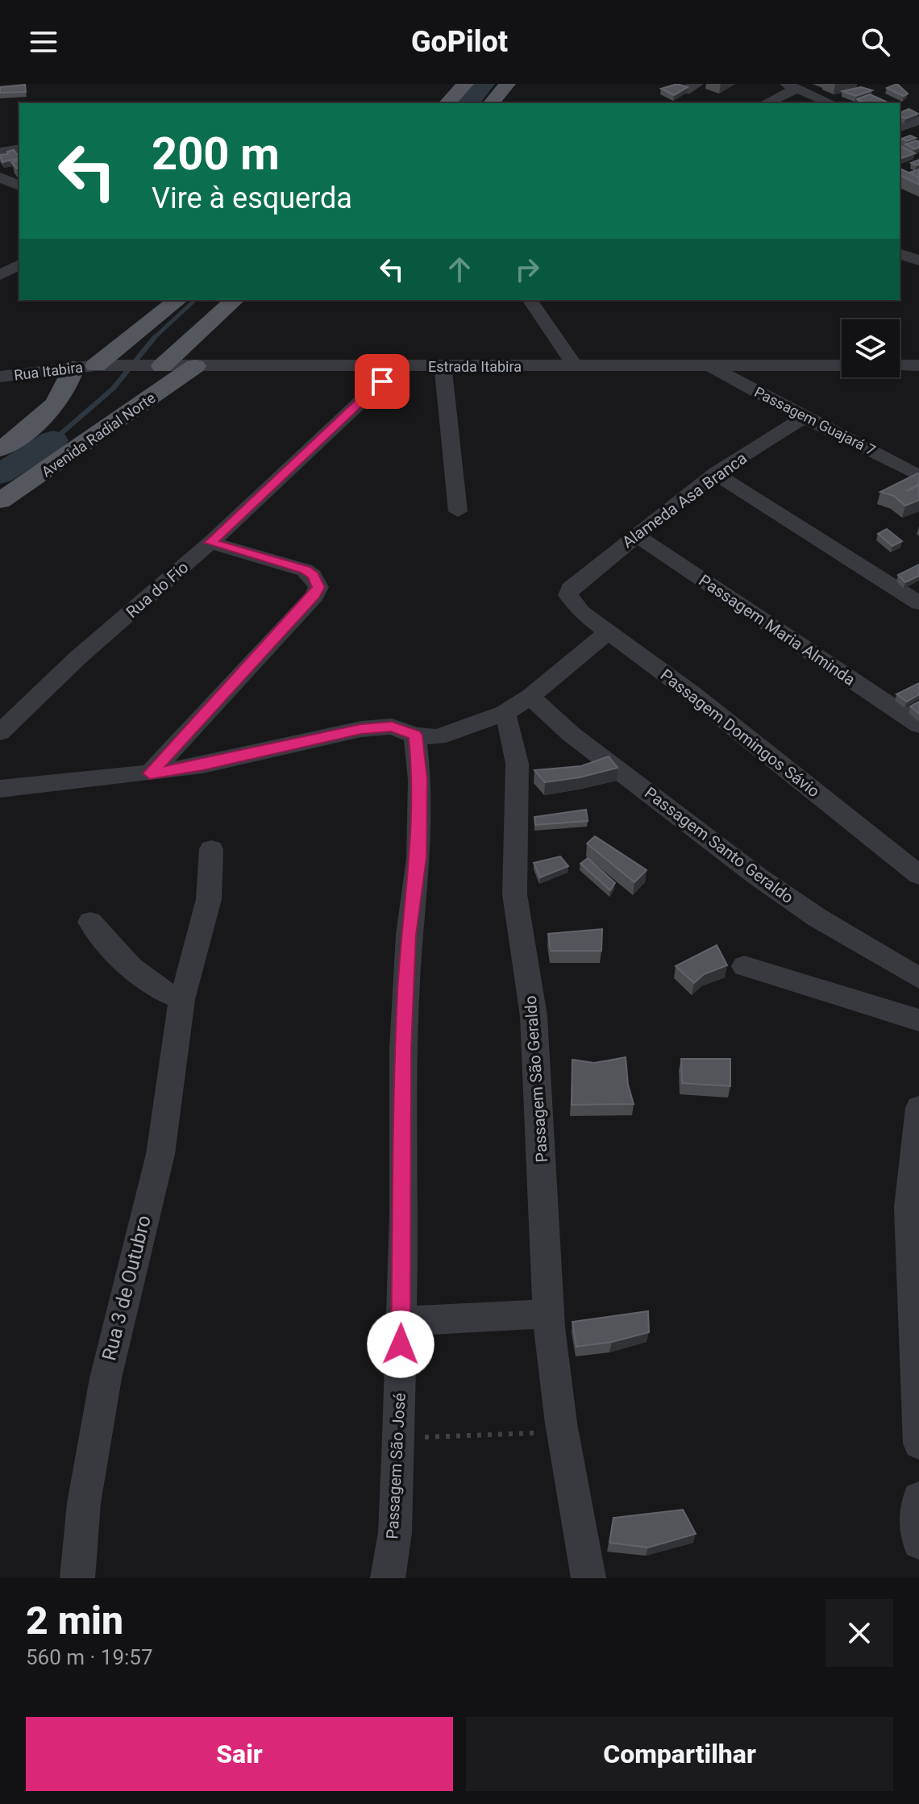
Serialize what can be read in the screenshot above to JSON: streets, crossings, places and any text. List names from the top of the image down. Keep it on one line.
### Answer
{"streets":{"main road":["Avenida Radial Norte"],"street":["Estrada Itabira","Rua Itabira","Passagem Guajará 7","Alameda Asa Branca","Rua do Fio","Passagem Maria Alminda","Passagem Domingos Sávio","Passagem Santo Geraldo","Passagem São Geraldo","Rua 3 de Outubro","Passagem São José"]},"crossings":[["Estrada Itabira","Rua Itabira"],["Estrada Itabira","Passagem Guajará 7"],["Estrada Itabira","Avenida Radial Norte"],["Estrada Itabira","Rua do Fio"],["Passagem Guajará 7","Alameda Asa Branca"],["Alameda Asa Branca","Passagem Maria Alminda"],["Alameda Asa Branca","Passagem Domingos Sávio"]],"page":{"header":"GoPilot","turn":["200 m","Vire à esquerda"],"heading":["2 min","560 m · 19:57"],"buttons":["Sair","Compartilhar"]}}
